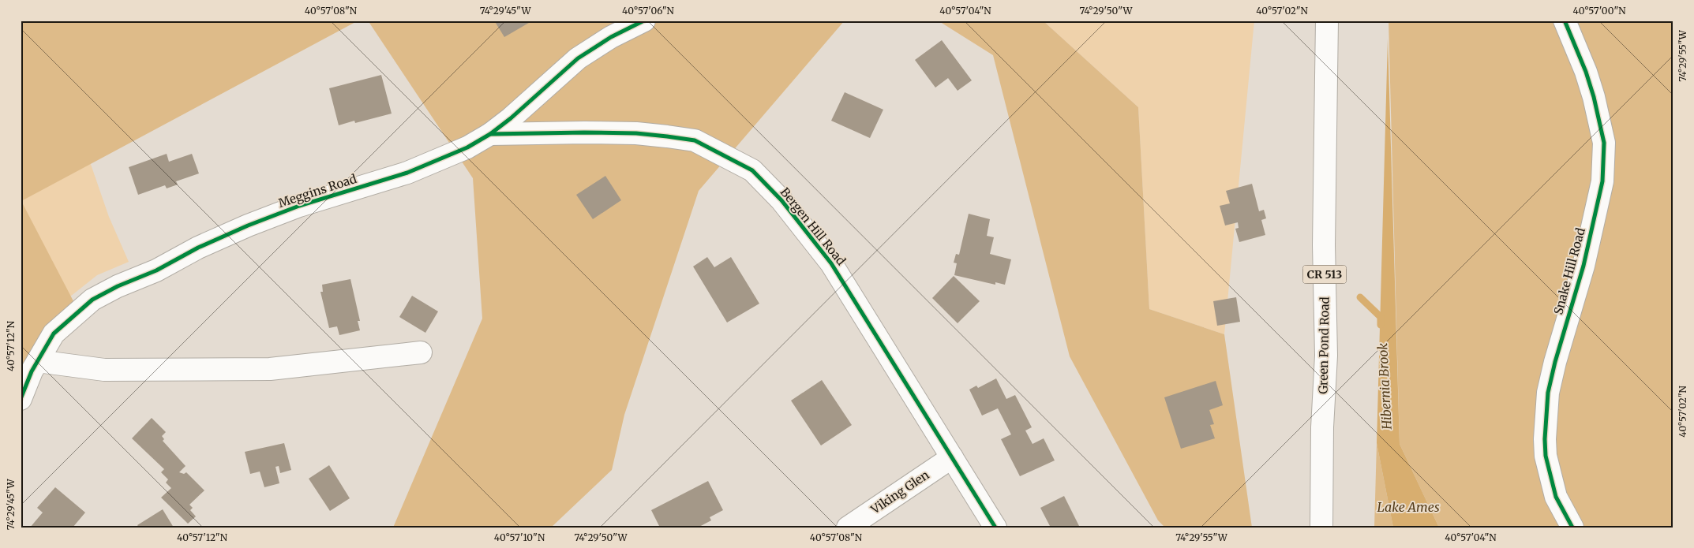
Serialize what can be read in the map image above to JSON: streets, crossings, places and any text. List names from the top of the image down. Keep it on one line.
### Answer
{"streets":{"street":["Meggins Road","Bergen Hill Road","Snake Hill Road","CR 513","Green Pond Road","Viking Glen"]},"crossings":[["Meggins Road","Bergen Hill Road"],["Bergen Hill Road","Viking Glen"]],"water":["Hibernia Brook","Lake Ames"],"coordinates":["40°57'08\"N","74°29'45\"W","40°57'06\"N","40°57'04\"N","74°29'50\"W","40°57'02\"N","40°57'00\"N","74°29'55\"W","40°57'12\"N","40°57'10\"N"]}
